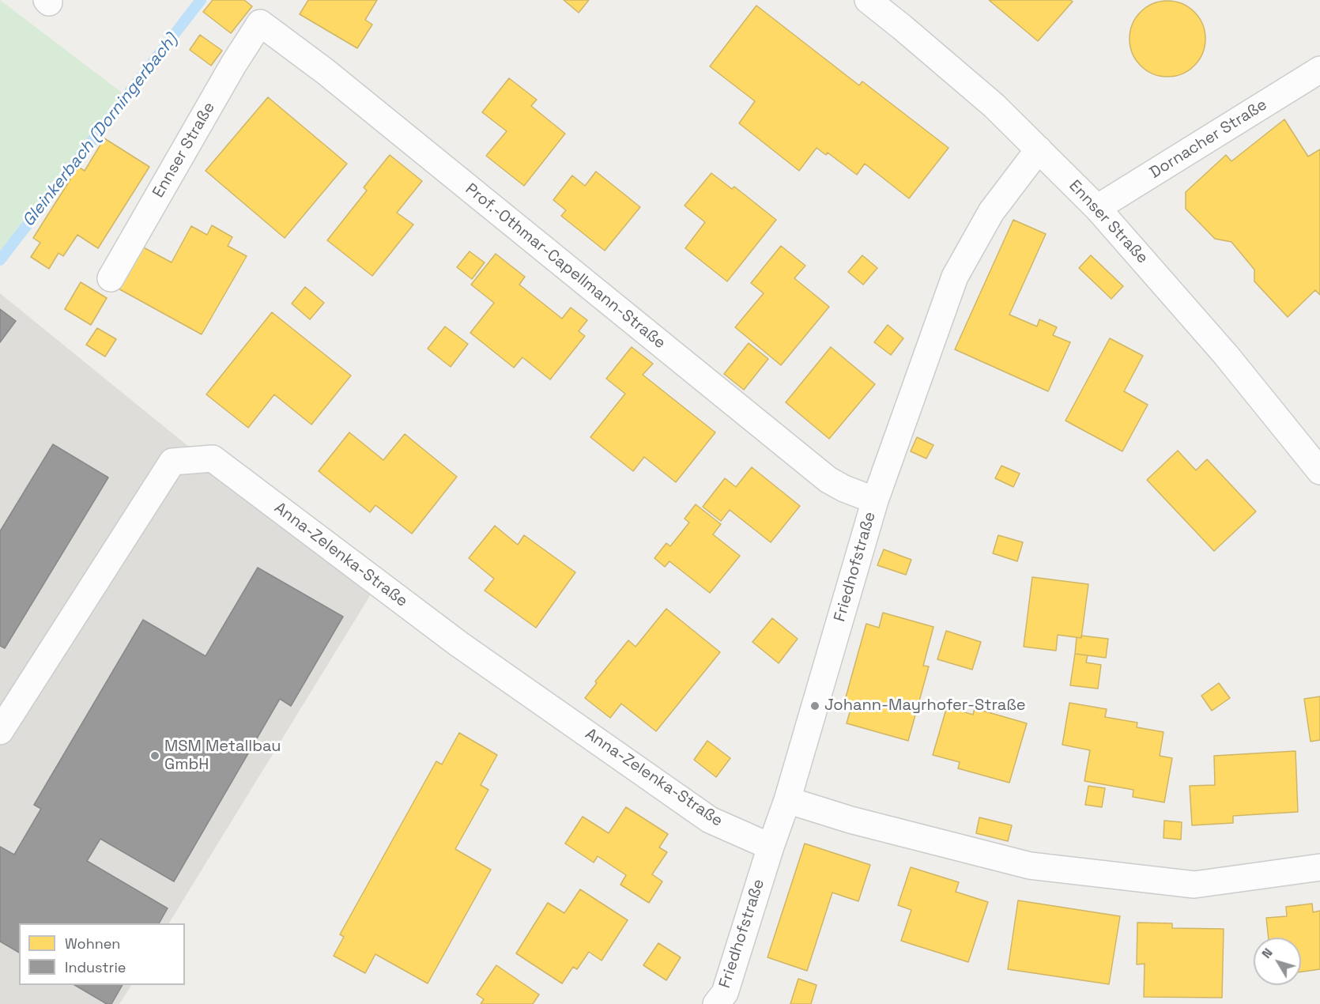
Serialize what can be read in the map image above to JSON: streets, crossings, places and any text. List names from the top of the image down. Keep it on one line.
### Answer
{"streets":{"street":["Dornacher Straße","Ennser Straße","Prof.-Othmar-Capellmann-Straße","Anna-Zelenka-Straße","Friedhofstraße"]},"crossings":[["Dornacher Straße","Ennser Straße"],["Ennser Straße","Prof.-Othmar-Capellmann-Straße"],["Ennser Straße","Friedhofstraße"],["Prof.-Othmar-Capellmann-Straße","Friedhofstraße"],["Anna-Zelenka-Straße","Friedhofstraße"]],"water":["Gleinkerbach (Dorningerbach)"],"places":["Johann-Mayrhofer-Straße","MSM Metallbau GmbH"],"legend":["Wohnen","Industrie"],"north":"top left"}
